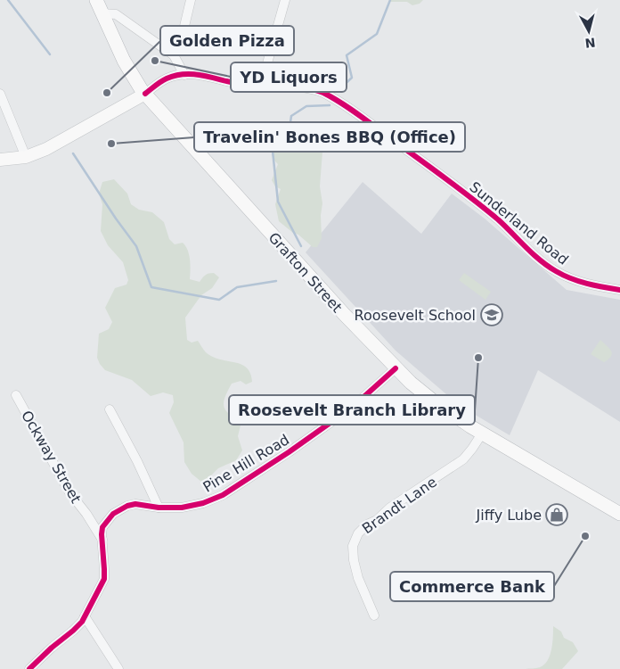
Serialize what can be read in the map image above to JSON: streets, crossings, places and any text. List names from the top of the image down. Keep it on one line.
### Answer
{"streets":{"highway":["Grafton Street"],"main road":["Sunderland Road"],"street":["Ockway Street","Pine Hill Road","Brandt Lane"]},"crossings":[["Sunderland Road","Grafton Street"],["Grafton Street","Pine Hill Road"],["Grafton Street","Brandt Lane"],["Ockway Street","Pine Hill Road"]],"places":{"other":["YD Liquors","Golden Pizza","Travelin' Bones BBQ (Office)","Roosevelt Branch Library","Commerce Bank"],"school or university":["Roosevelt School"],"shop":["Jiffy Lube"]},"north":"bottom"}
